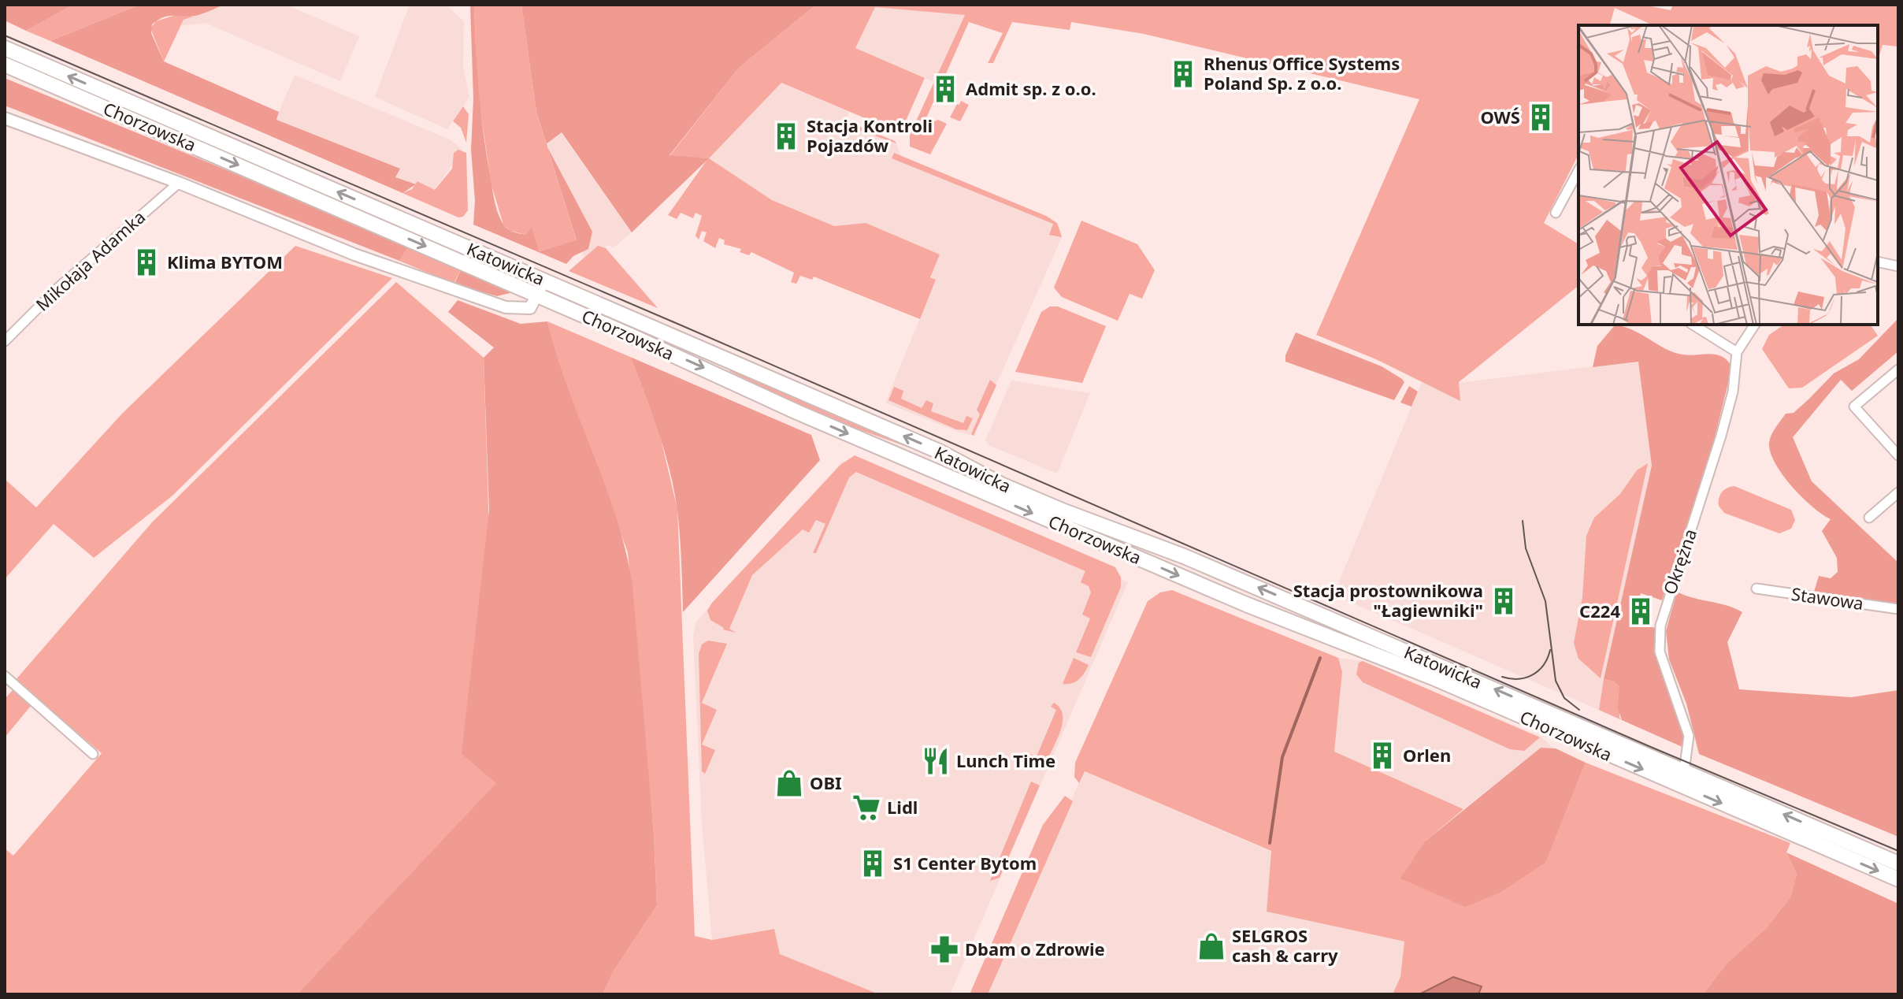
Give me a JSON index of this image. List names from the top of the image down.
{
  "streets": {
    "main road": ["Chorzowska", "Katowicka"],
    "street": ["Mikołaja Adamka", "Okrężna", "Stawowa"]
  },
  "crossings": [
    ["Katowicka", "Okrężna"]
  ],
  "one_way": ["Chorzowska", "Katowicka"],
  "places": {
    "building": [
      "Rhenus Office Systems Poland Sp. z o.o.",
      "Admit sp. z o.o.",
      "OWŚ",
      "Stacja Kontroli Pojazdów",
      "Klima BYTOM",
      "Stacja prostownikowa \"Łagiewniki\"",
      "C224",
      "Orlen",
      "S1 Center Bytom"
    ],
    "restaurant": ["Lunch Time"],
    "shop": ["OBI", "SELGROS cash & carry"],
    "supermarket": ["Lidl"],
    "pharmacy": ["Dbam o Zdrowie"]
  }
}
